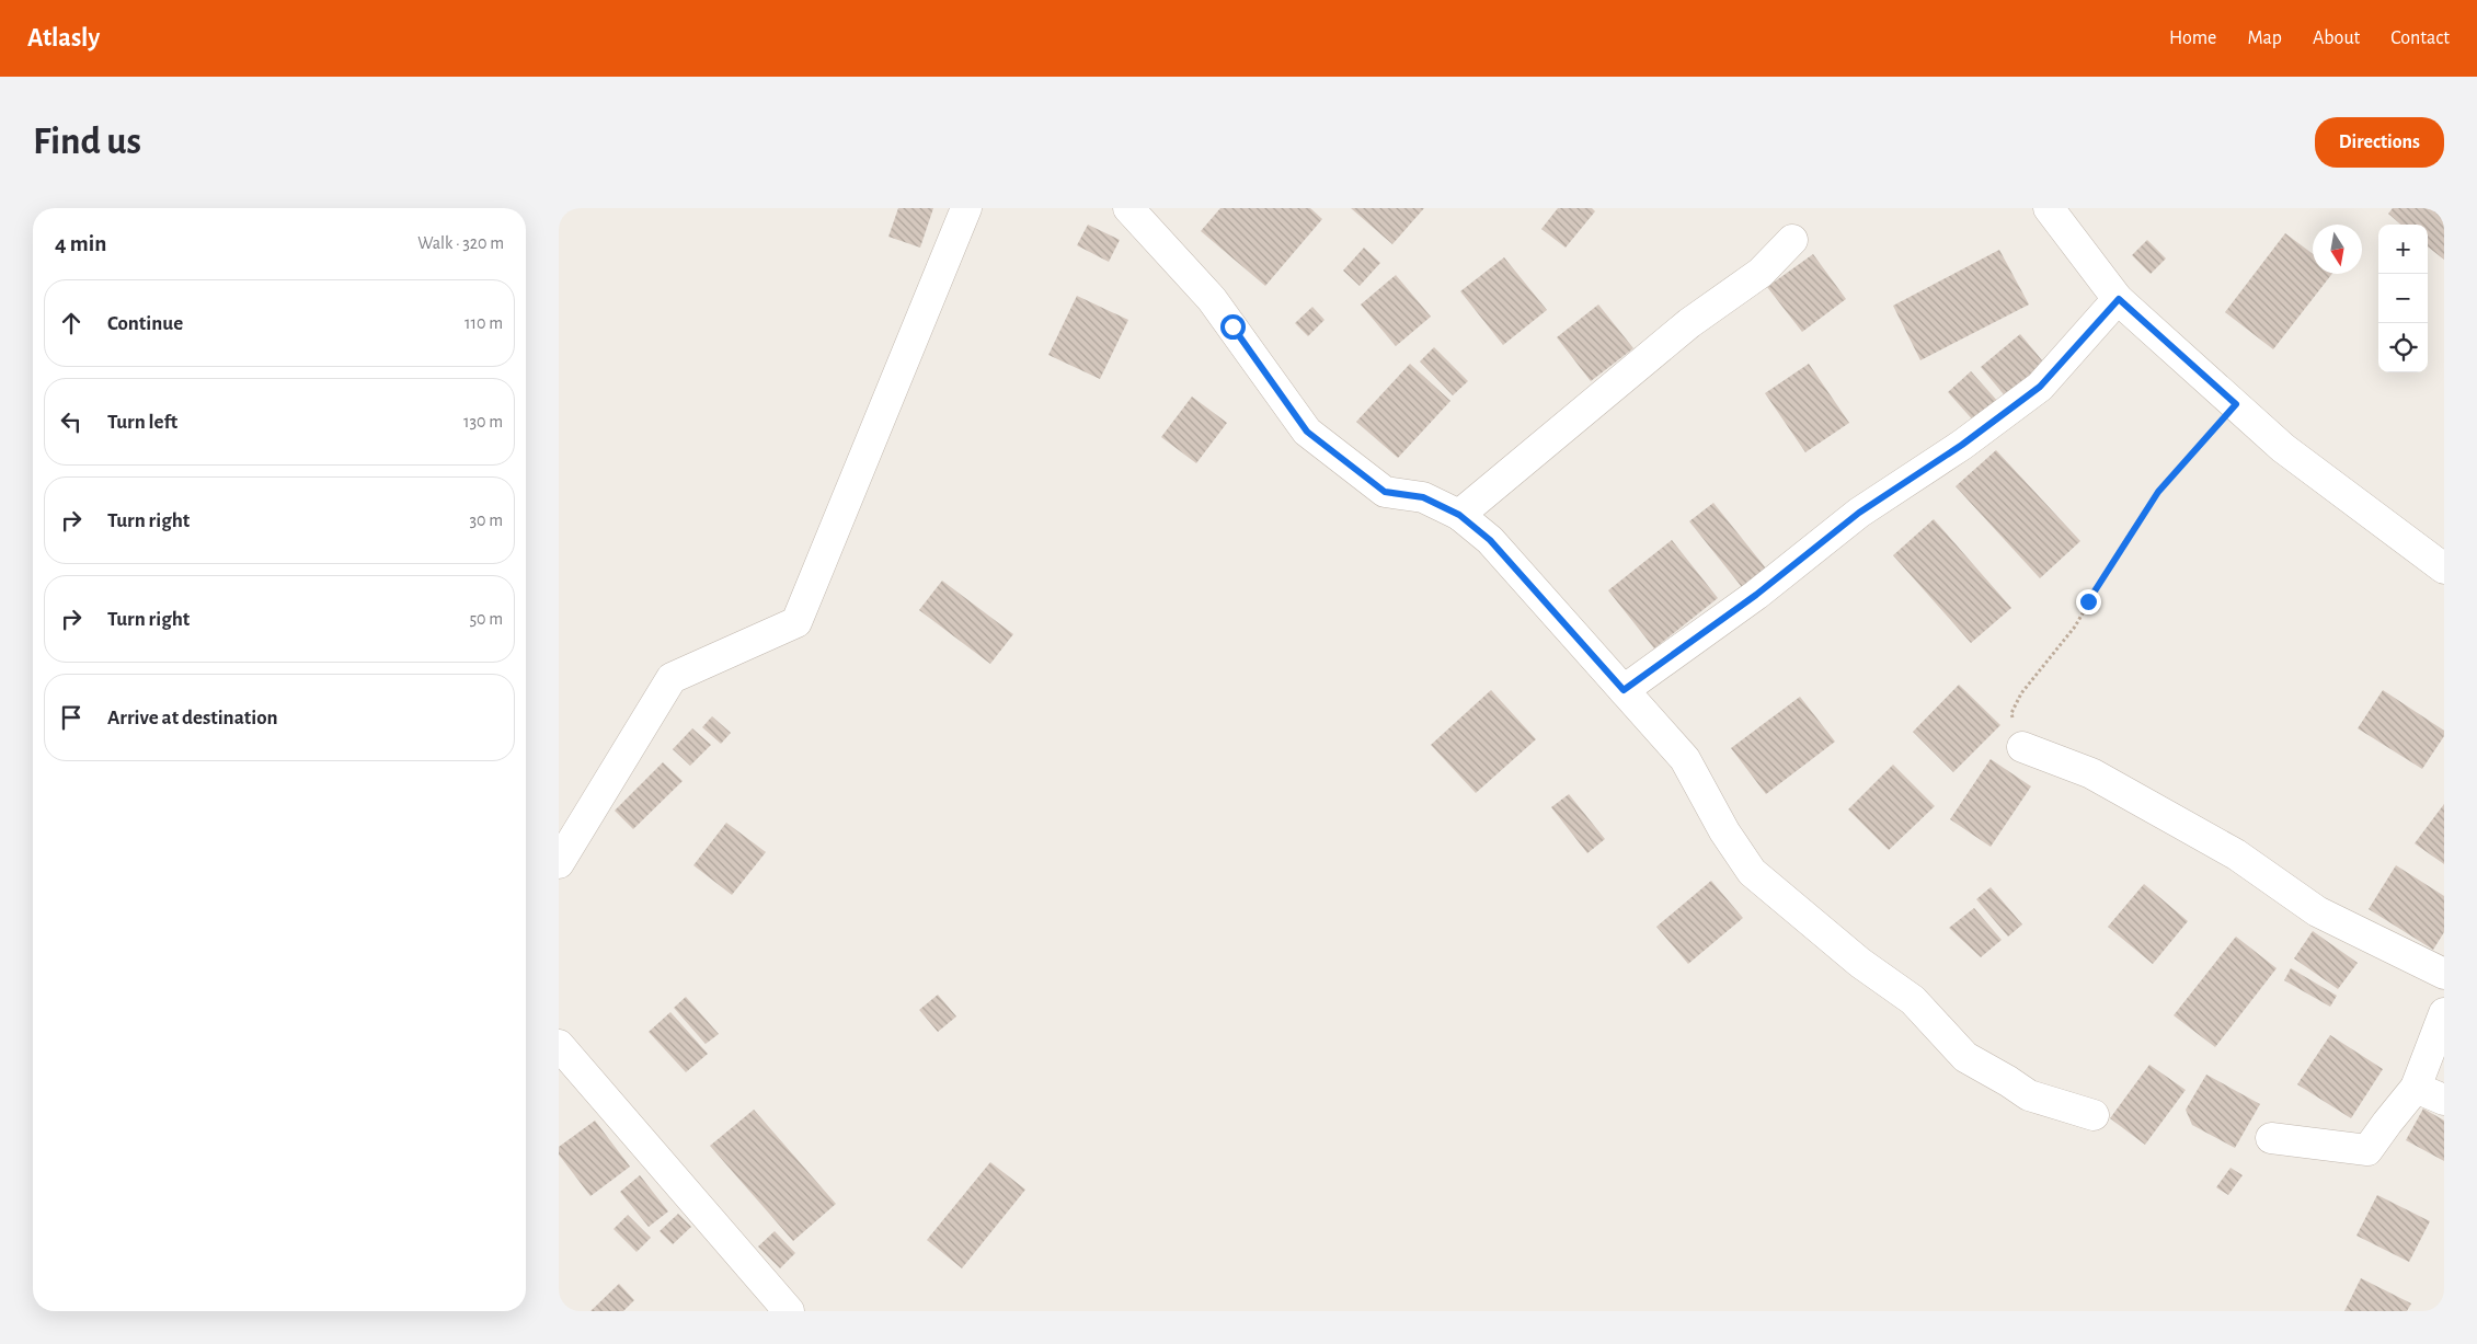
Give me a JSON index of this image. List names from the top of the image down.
{
  "north": "bottom",
  "page": {
    "header": "Atlasly",
    "nav": [
      "Home",
      "Map",
      "About",
      "Contact"
    ],
    "buttons": "Directions",
    "title": "Find us",
    "heading": ["4 min", "Walk · 320 m"],
    "map_buttons": ["+", "−"],
    "list": [
      ["Continue", "110 m"],
      ["Turn left", "130 m"],
      ["Turn right", "30 m"],
      ["Turn right", "50 m"],
      "Arrive at destination"
    ]
  }
}
